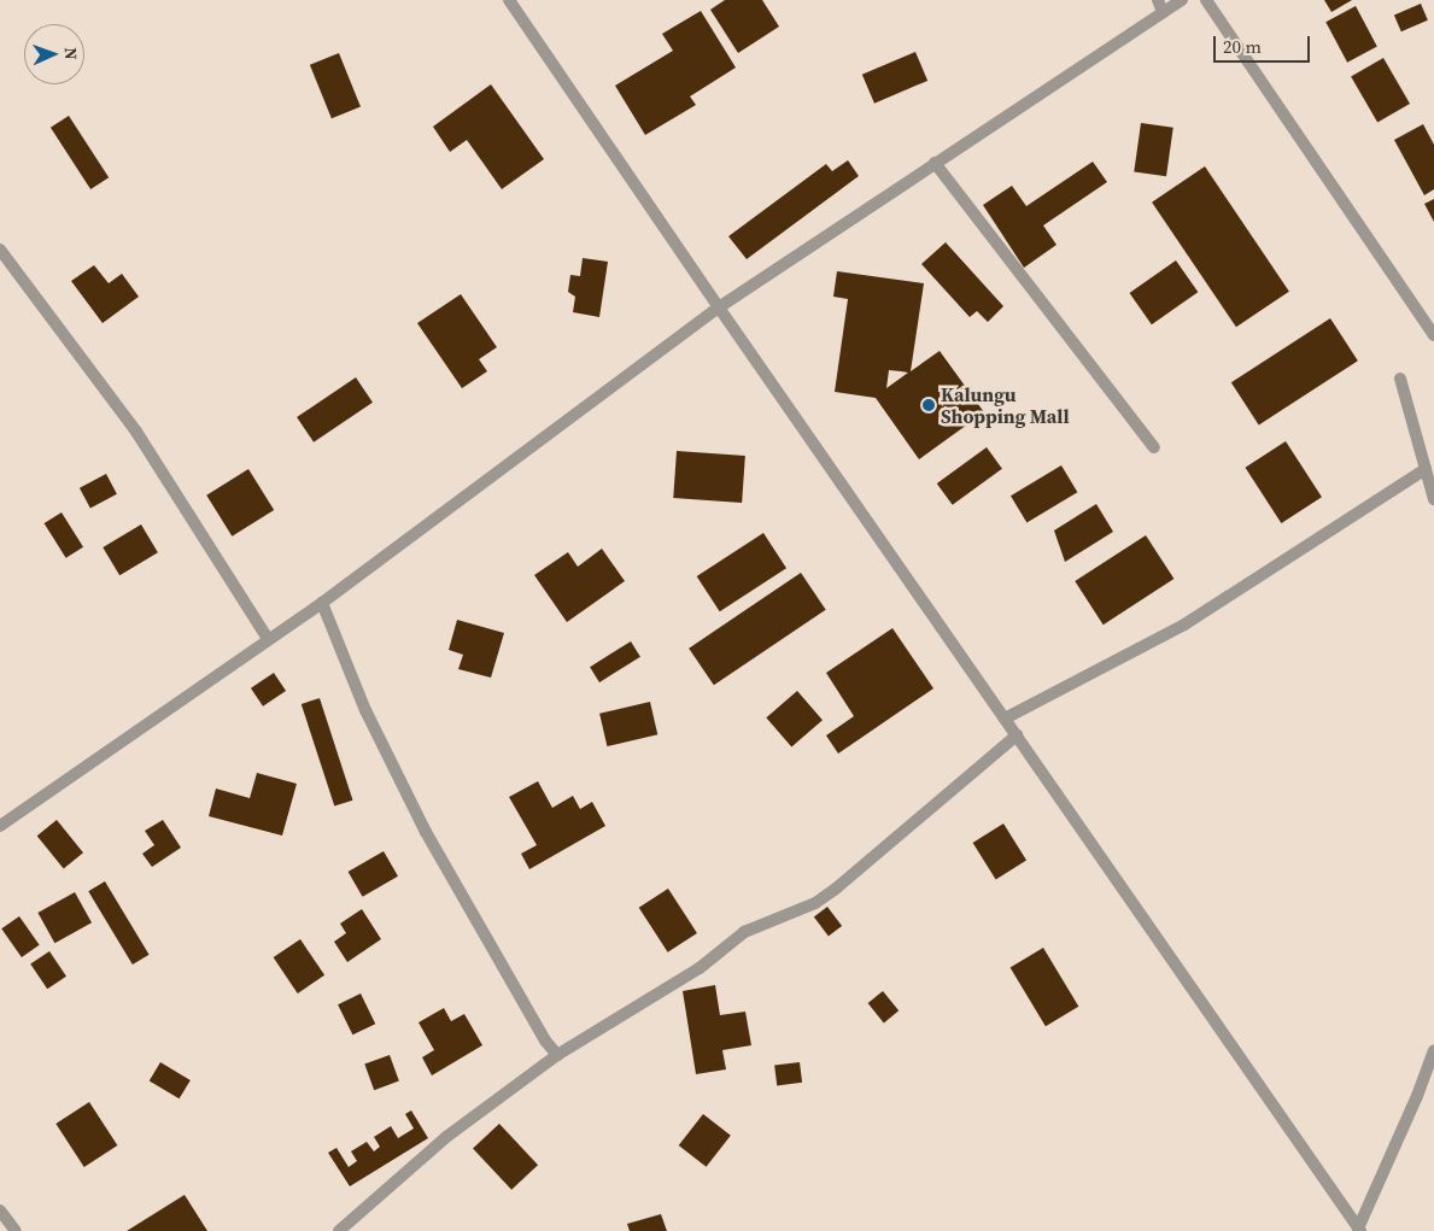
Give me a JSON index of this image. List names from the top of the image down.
{
  "places": ["Kalungu Shopping Mall"],
  "scale_bar": "20 m",
  "north": "right"
}
